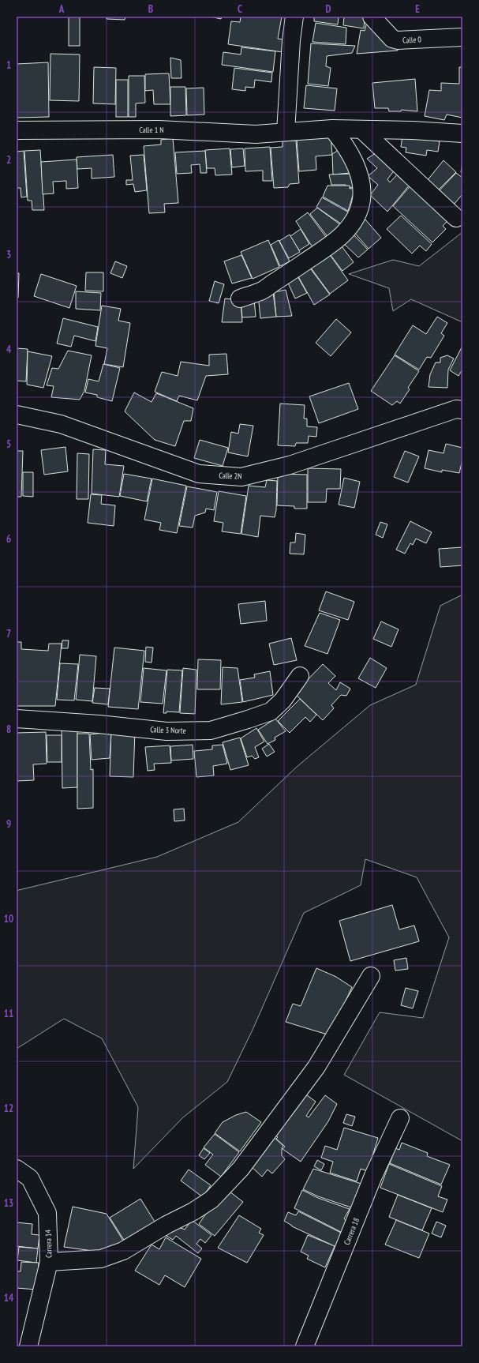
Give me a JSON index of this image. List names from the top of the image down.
{
  "streets": {
    "street": [
      "Calle 0",
      "Calle 1 N",
      "Calle 2N",
      "Calle 3 Norte",
      "Carrera 18",
      "Carrera 14"
    ]
  },
  "grid": {
    "columns": [
      "A",
      "B",
      "C",
      "D",
      "E"
    ],
    "rows": [
      "1",
      "2",
      "3",
      "4",
      "5",
      "6",
      "7",
      "8",
      "9",
      "10",
      "11",
      "12",
      "13",
      "14"
    ]
  }
}
